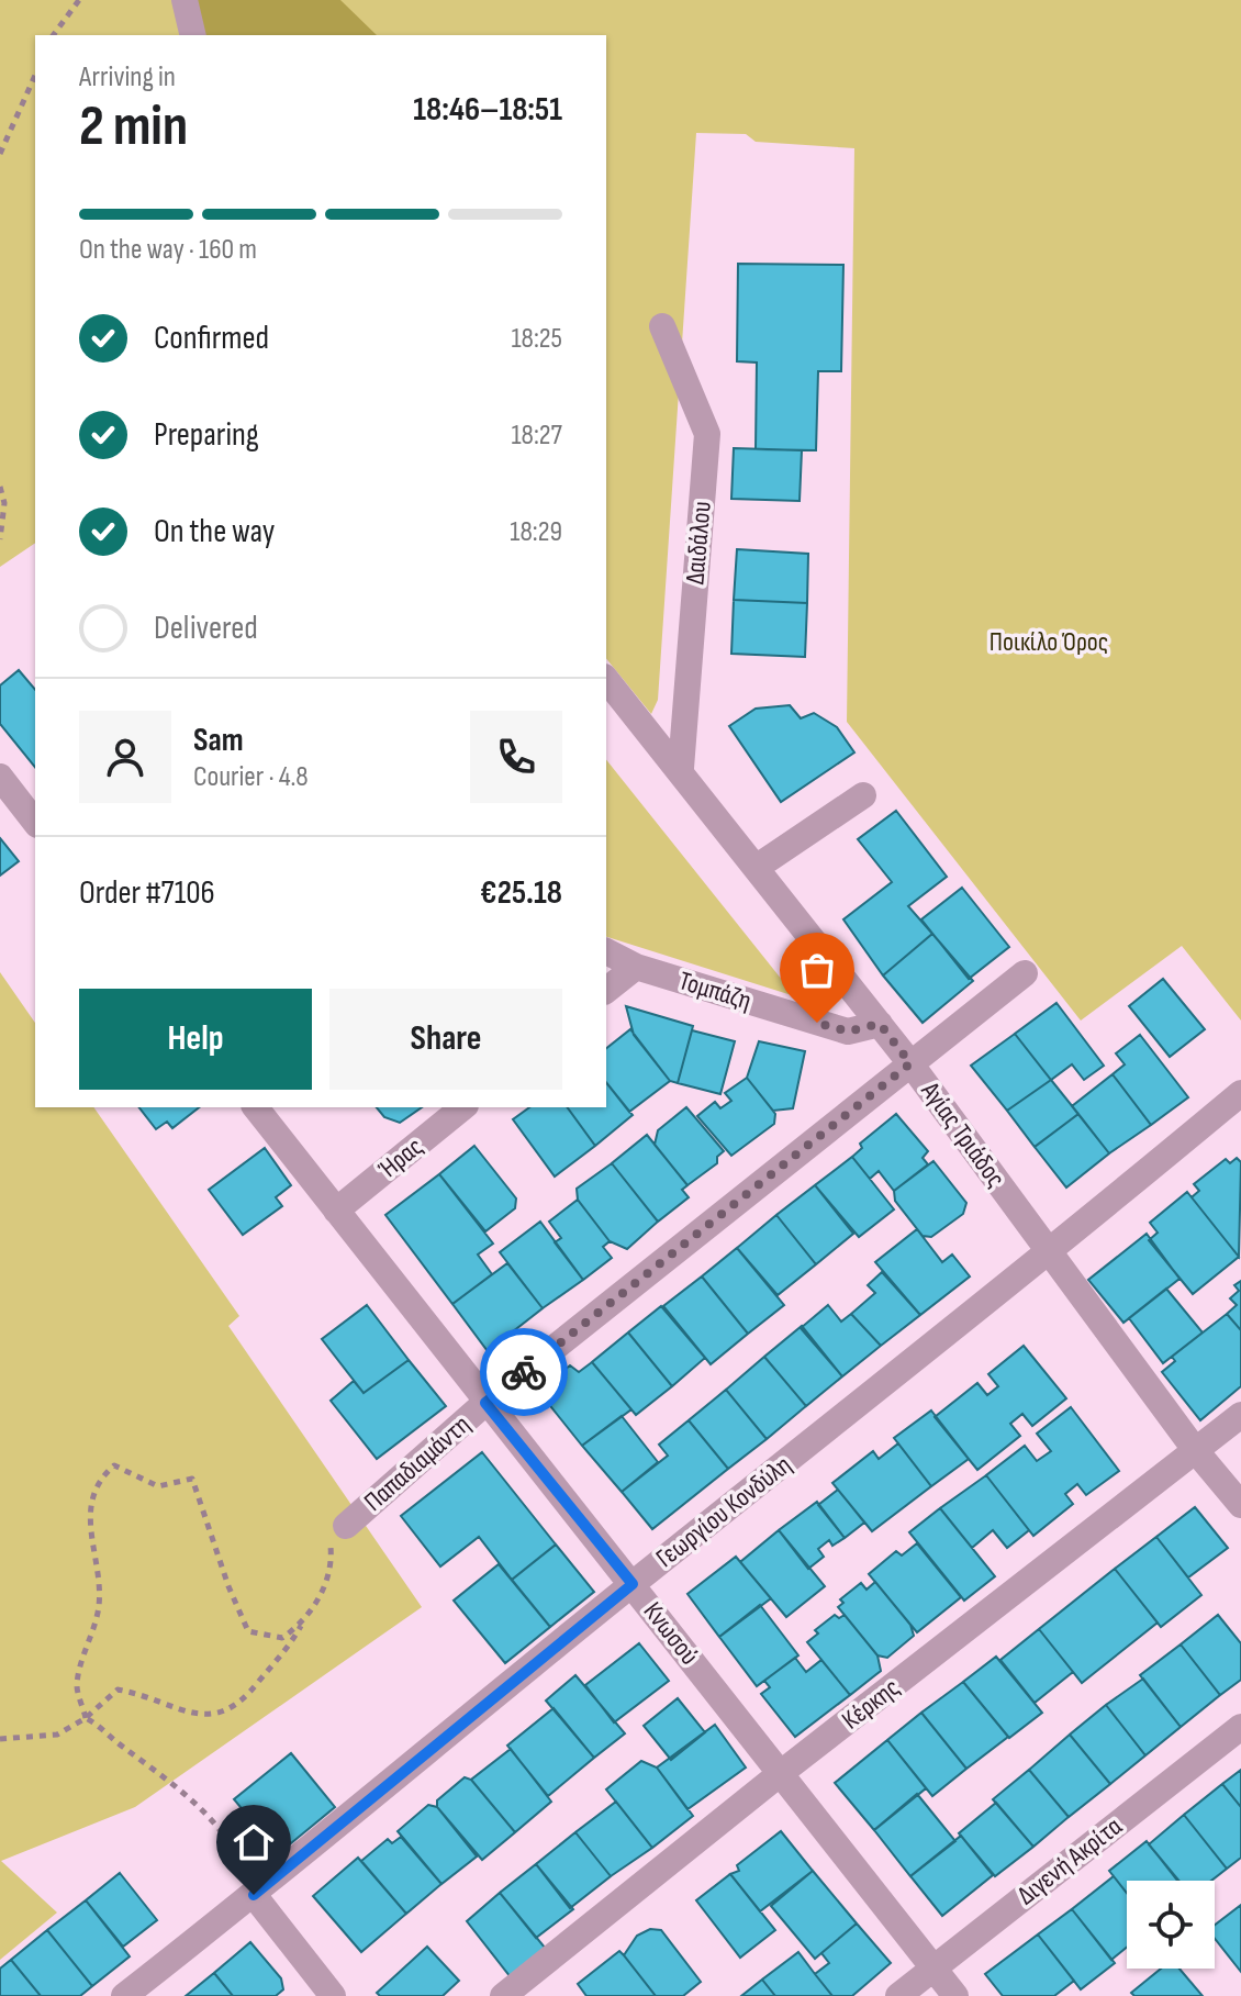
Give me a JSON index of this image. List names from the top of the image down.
{
  "streets": {
    "street": [
      "Δαιδάλου",
      "Τομπάζη",
      "Αγίας Τριάδος",
      "Ήρας",
      "Παπαδιαμάντη",
      "Γεωργίου Κονδύλη",
      "Κνωσού",
      "Κέρκης",
      "Διγενή Ακρίτα"
    ]
  },
  "crossings": [
    ["Δαιδάλου", "Αγίας Τριάδος"],
    ["Τομπάζη", "Αγίας Τριάδος"],
    ["Αγίας Τριάδος", "Παπαδιαμάντη"],
    ["Αγίας Τριάδος", "Γεωργίου Κονδύλη"],
    ["Αγίας Τριάδος", "Κέρκης"],
    ["Ήρας", "Κνωσού"],
    ["Παπαδιαμάντη", "Κνωσού"],
    ["Γεωργίου Κονδύλη", "Κνωσού"],
    ["Κνωσού", "Κέρκης"],
    ["Κνωσού", "Διγενή Ακρίτα"]
  ],
  "parks": ["Ποικίλο Όρος"],
  "page": {
    "heading": ["2 min", "Arriving in", "18:46–18:51"],
    "panel": [
      "Sam",
      "Courier · 4.8",
      "Order #7106",
      "€25.18"
    ],
    "bar": "On the way · 160 m",
    "list": [
      ["Confirmed", "18:25"],
      ["Preparing", "18:27"],
      ["On the way", "18:29"],
      "Delivered"
    ],
    "buttons": ["Help", "Share"]
  }
}
